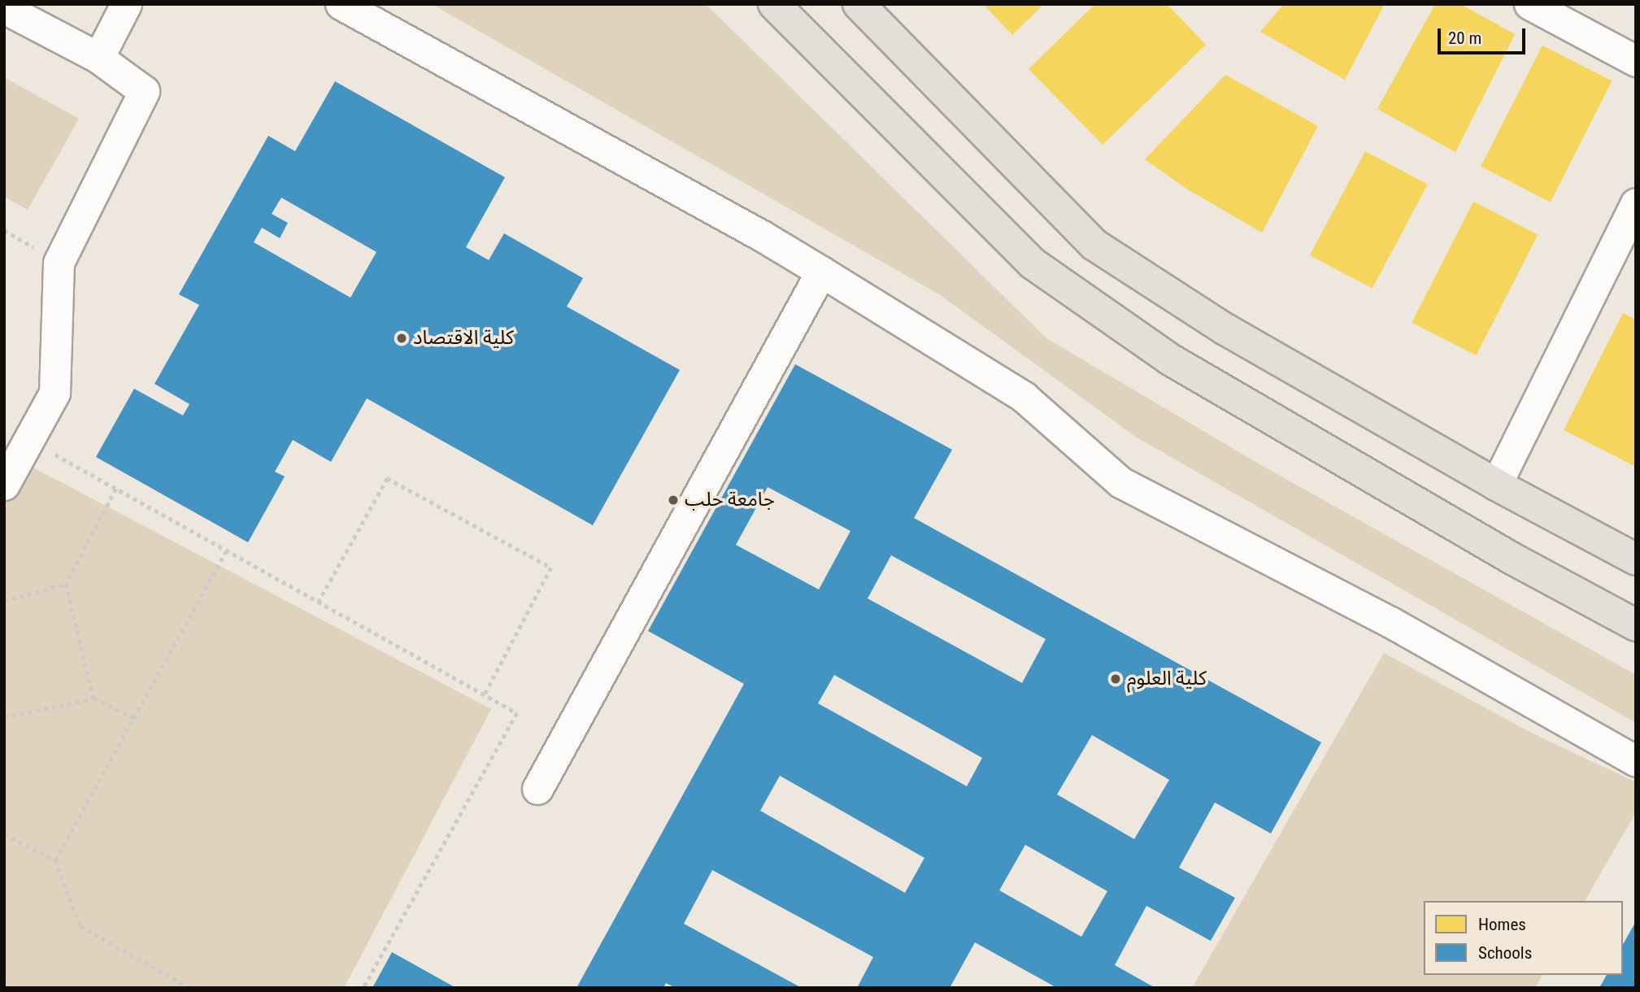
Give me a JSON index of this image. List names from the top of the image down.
{
  "places": ["كلية الاقتصاد", "جامعة حلب", "كلية العلوم"],
  "legend": ["Homes", "Schools"],
  "scale_bar": "20 m"
}
